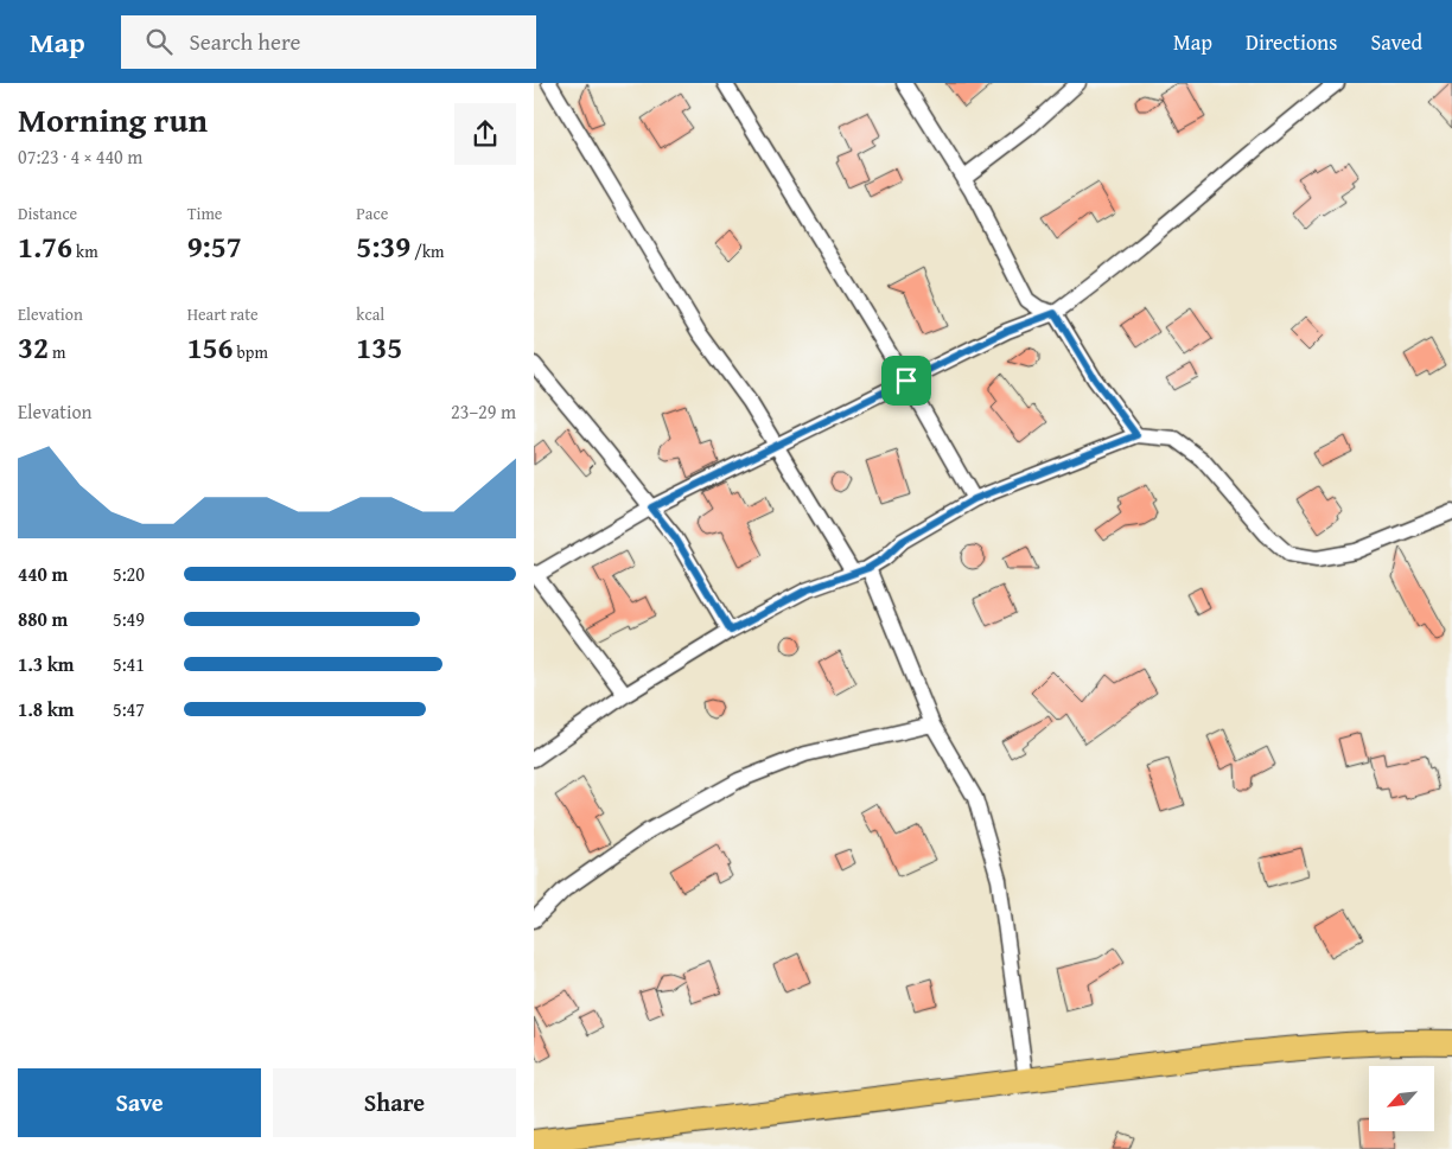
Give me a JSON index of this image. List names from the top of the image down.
{
  "north": "bottom left",
  "page": {
    "header": "Map",
    "search": "Search here",
    "nav": ["Map", "Directions", "Saved"],
    "heading": ["Morning run", "07:23 · 4 × 440 m"],
    "stats": [
      ["Distance", "1.76 km"],
      ["Time", "9:57"],
      ["Pace", "5:39 /km"],
      ["Elevation", "32 m"],
      ["Heart rate", "156 bpm"],
      ["kcal", "135"]
    ],
    "chart": ["Elevation", "23–29 m"],
    "list": [
      {
        "name": "440 m",
        "note": "5:20"
      },
      {
        "name": "880 m",
        "note": "5:49"
      },
      {
        "name": "1.3 km",
        "note": "5:41"
      },
      {
        "name": "1.8 km",
        "note": "5:47"
      }
    ],
    "buttons": ["Save", "Share"]
  }
}
